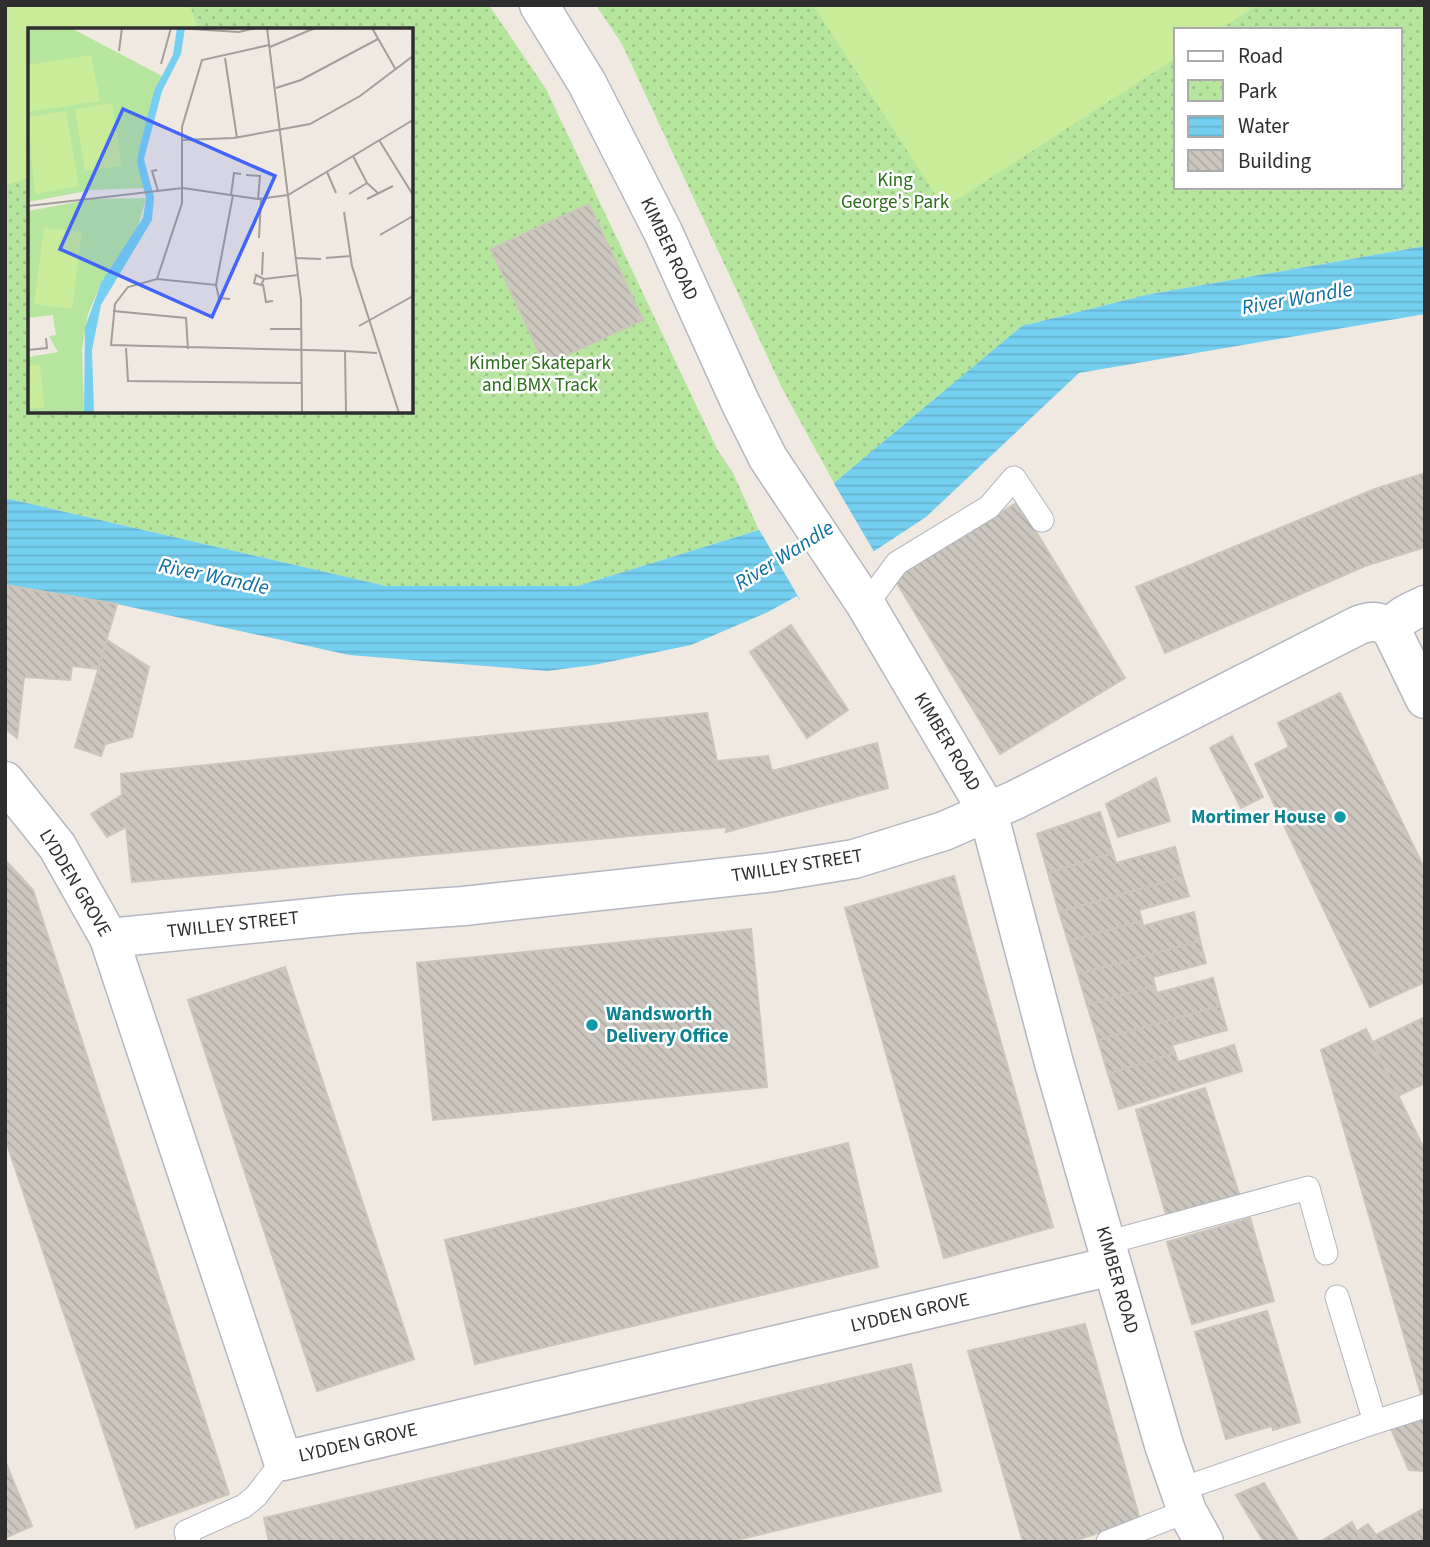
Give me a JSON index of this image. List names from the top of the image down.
{
  "streets": {
    "street": ["KIMBER ROAD", "TWILLEY STREET", "LYDDEN GROVE"]
  },
  "crossings": [
    ["KIMBER ROAD", "TWILLEY STREET"],
    ["KIMBER ROAD", "LYDDEN GROVE"],
    ["TWILLEY STREET", "LYDDEN GROVE"]
  ],
  "water": ["River Wandle"],
  "parks": ["King George's Park", "Kimber Skatepark and BMX Track"],
  "places": ["Mortimer House", "Wandsworth Delivery Office"],
  "legend": [
    "Road",
    "Park",
    "Water",
    "Building"
  ]
}
